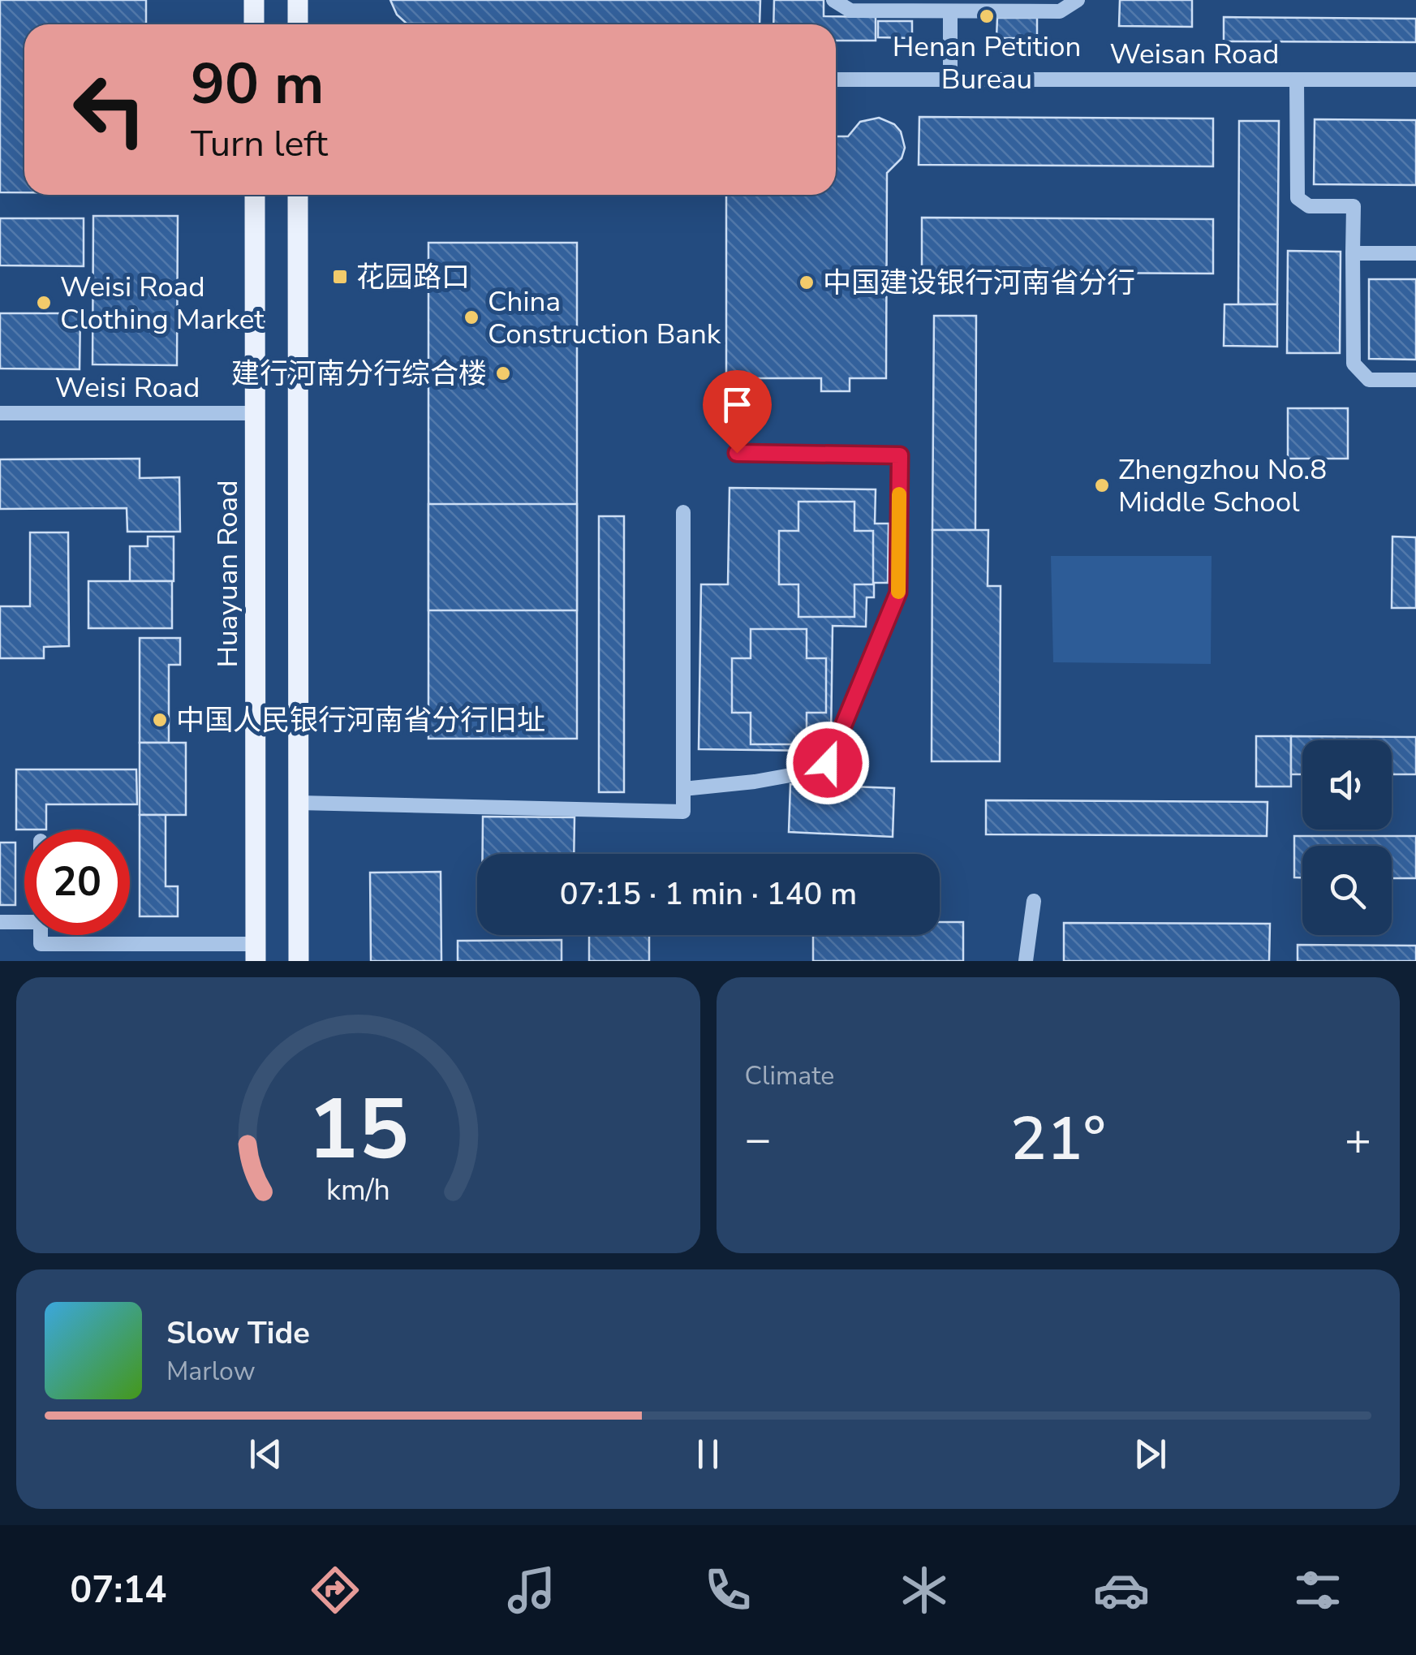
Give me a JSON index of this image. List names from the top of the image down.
{
  "streets": {
    "main road": ["Huayuan Road"],
    "street": ["Weisan Road", "Weisi Road"]
  },
  "crossings": [
    ["Weisi Road", "Huayuan Road"]
  ],
  "places": {
    "other": [
      "Henan Petition Bureau",
      "中国建设银行河南省分行",
      "Weisi Road Clothing Market",
      "China Construction Bank",
      "建行河南分行综合楼",
      "Zhengzhou No.8 Middle School",
      "中国人民银行河南省分行旧址"
    ],
    "transit": ["花园路口"]
  },
  "page": {
    "turn": ["90 m", "Turn left"],
    "limit": "20",
    "trip": "07:15 · 1 min · 140 m",
    "tile": "Climate",
    "heat": ["−", "21°", "+"],
    "song": ["Slow Tide", "Marlow"],
    "tabs": "07:14",
    "gauge": ["15", "km/h"]
  }
}
